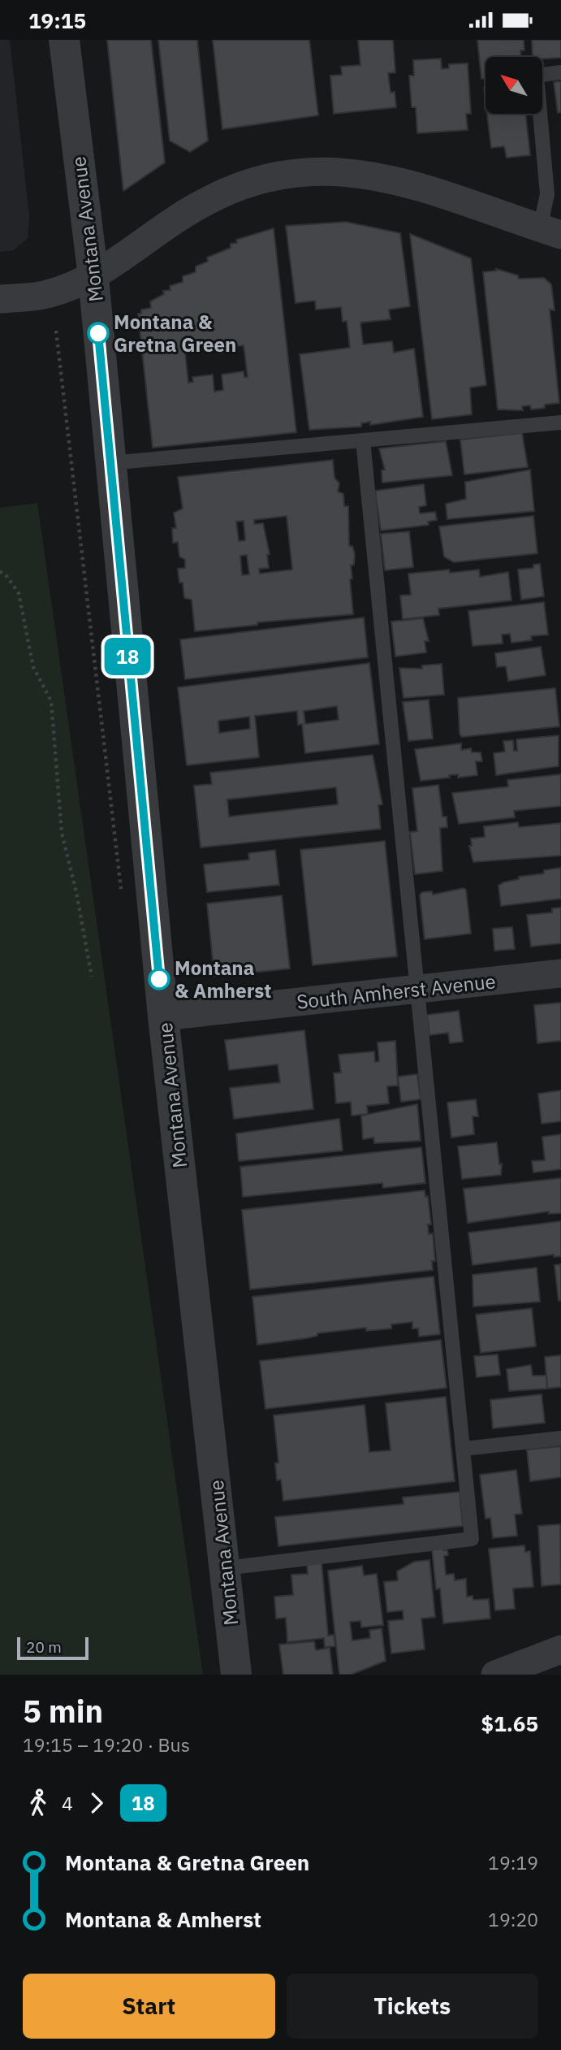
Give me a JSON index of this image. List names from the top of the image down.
{
  "streets": {
    "street": ["Montana Avenue", "South Amherst Avenue"]
  },
  "crossings": [
    ["Montana Avenue", "South Amherst Avenue"]
  ],
  "places": ["Montana & Gretna Green", "Montana & Amherst"],
  "lines": ["bus line 18"],
  "scale_bar": "20 m",
  "north": "top left",
  "page": {
    "status": "19:15",
    "on_map": "18",
    "scale": "20 m",
    "heading": ["5 min", "19:15 – 19:20 · Bus", "$1.65"],
    "legs": ["4", "18"],
    "list": [
      {
        "name": "Montana & Gretna Green",
        "value": "19:19"
      },
      {
        "name": "Montana & Amherst",
        "value": "19:20"
      }
    ],
    "buttons": ["Start", "Tickets"]
  }
}
